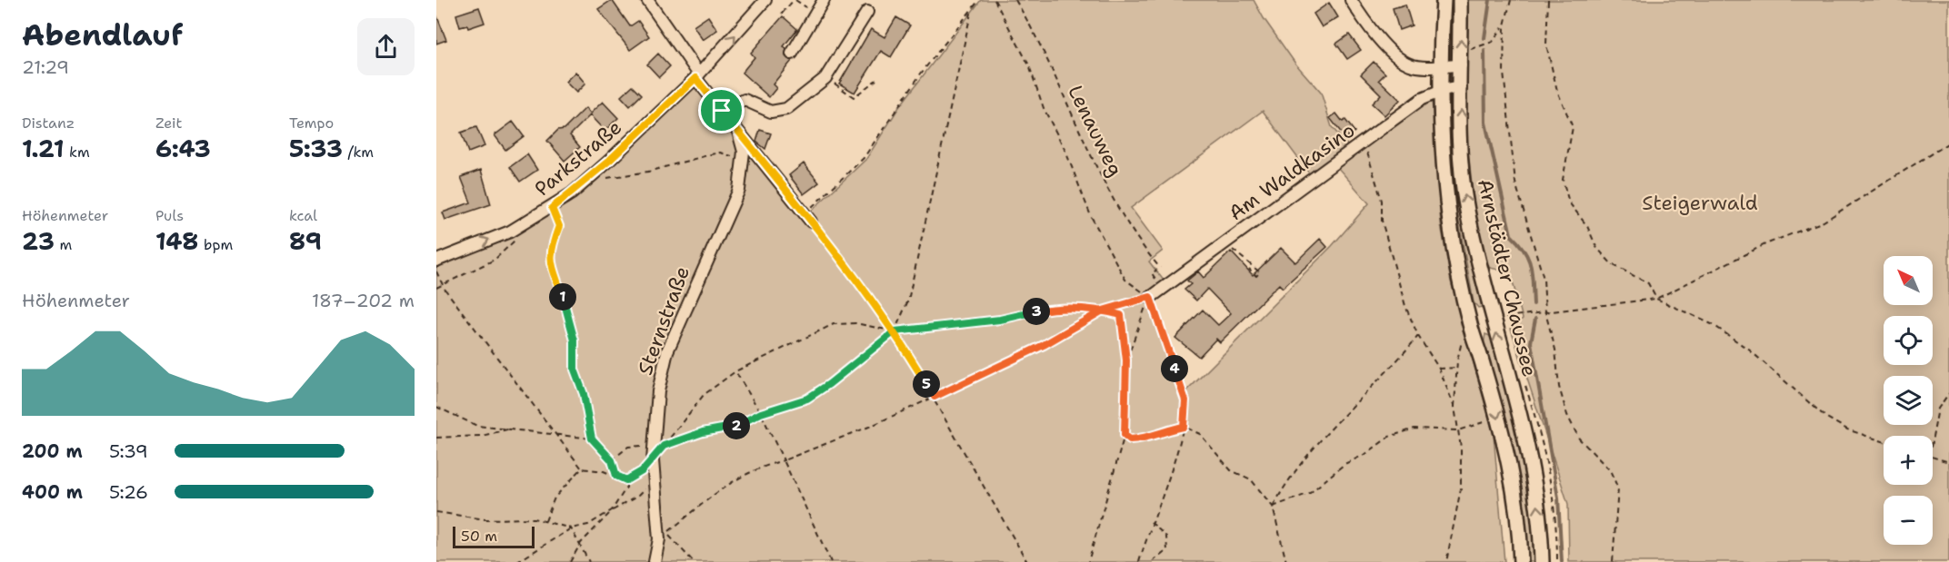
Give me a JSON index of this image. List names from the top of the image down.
{
  "streets": {
    "main road": ["Arnstädter Chaussee"],
    "street": ["Parkstraße", "Am Waldkasino", "Sternstraße"],
    "path": ["Lenauweg"]
  },
  "crossings": [
    ["Am Waldkasino", "Arnstädter Chaussee"]
  ],
  "one_way": ["Parkstraße"],
  "parks": ["Steigerwald"],
  "scale_bar": "50 m",
  "north": "top left",
  "page": {
    "heading": ["Abendlauf", "21:29"],
    "stats": [
      ["Distanz", "1.21 km"],
      ["Zeit", "6:43"],
      ["Tempo", "5:33 /km"],
      ["Höhenmeter", "23 m"],
      ["Puls", "148 bpm"],
      ["kcal", "89"]
    ],
    "map_buttons": ["+", "−"],
    "chart": ["Höhenmeter", "187–202 m"],
    "pins": [
      "1",
      "3",
      "4",
      "5",
      "2"
    ],
    "list": [
      {
        "name": "200 m",
        "note": "5:39"
      },
      {
        "name": "400 m",
        "note": "5:26"
      }
    ],
    "scale": "50 m"
  }
}
